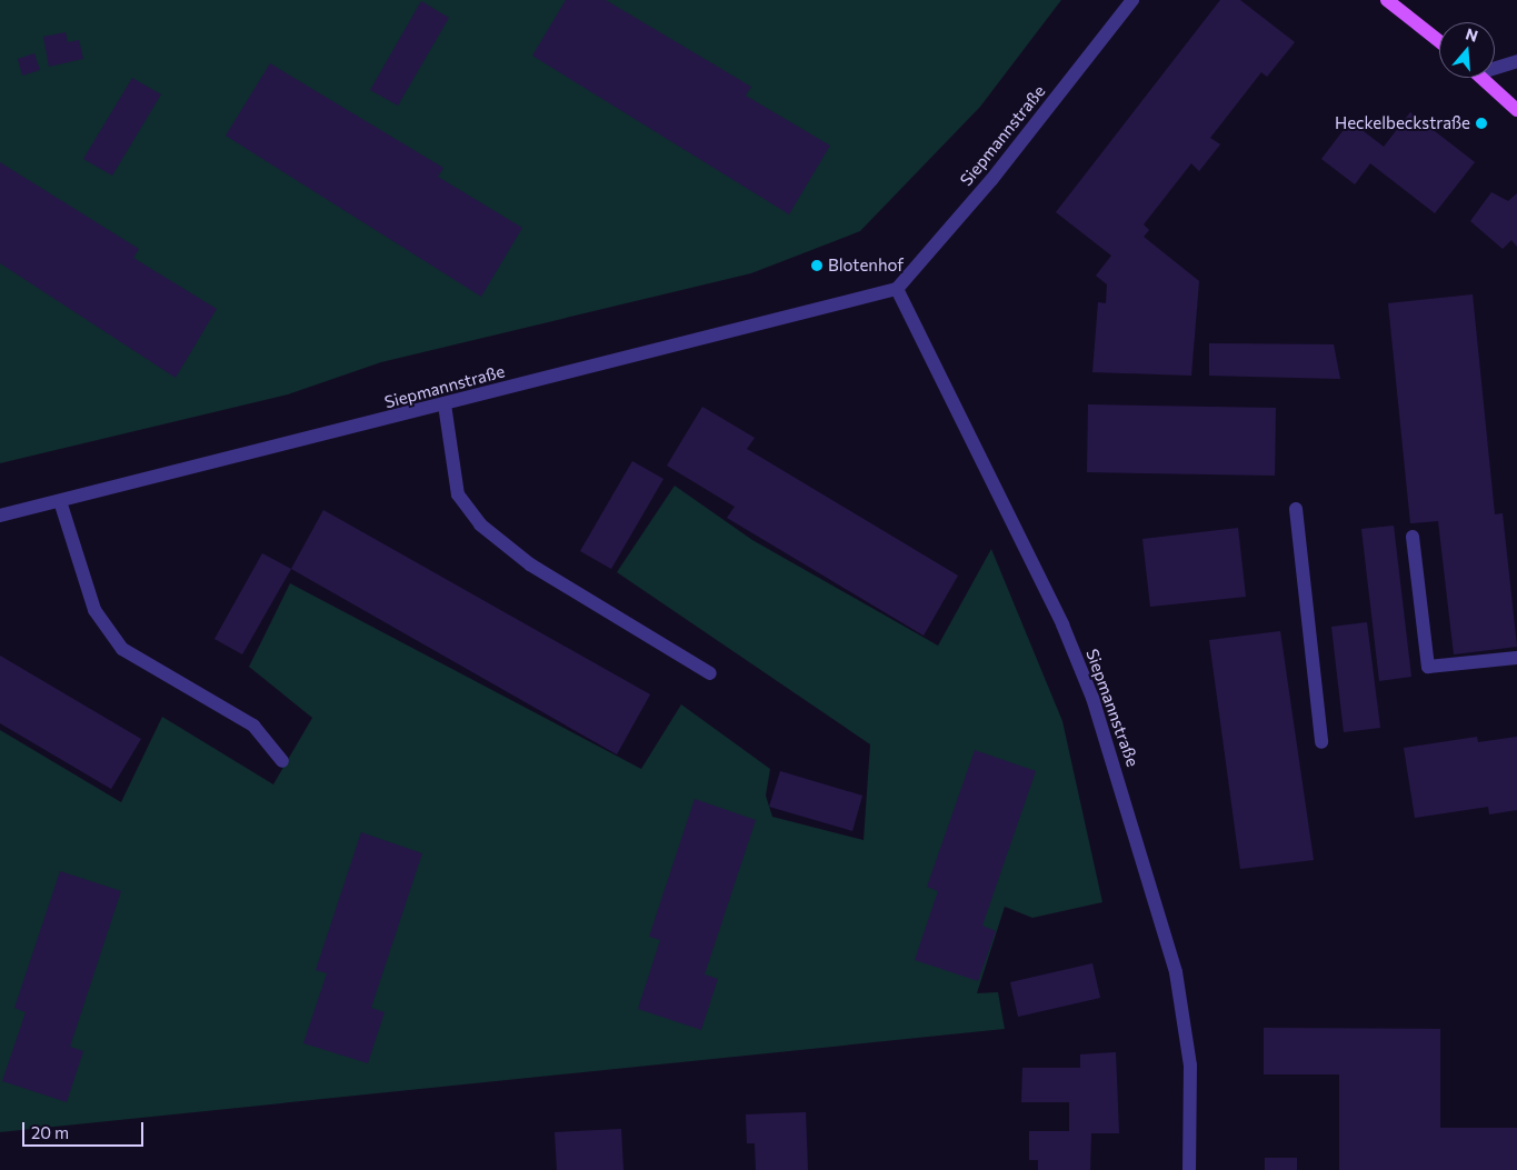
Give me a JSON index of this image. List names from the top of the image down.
{
  "streets": {
    "street": ["Siepmannstraße"]
  },
  "places": ["Heckelbeckstraße", "Blotenhof"],
  "scale_bar": "20 m",
  "north": "top"
}
